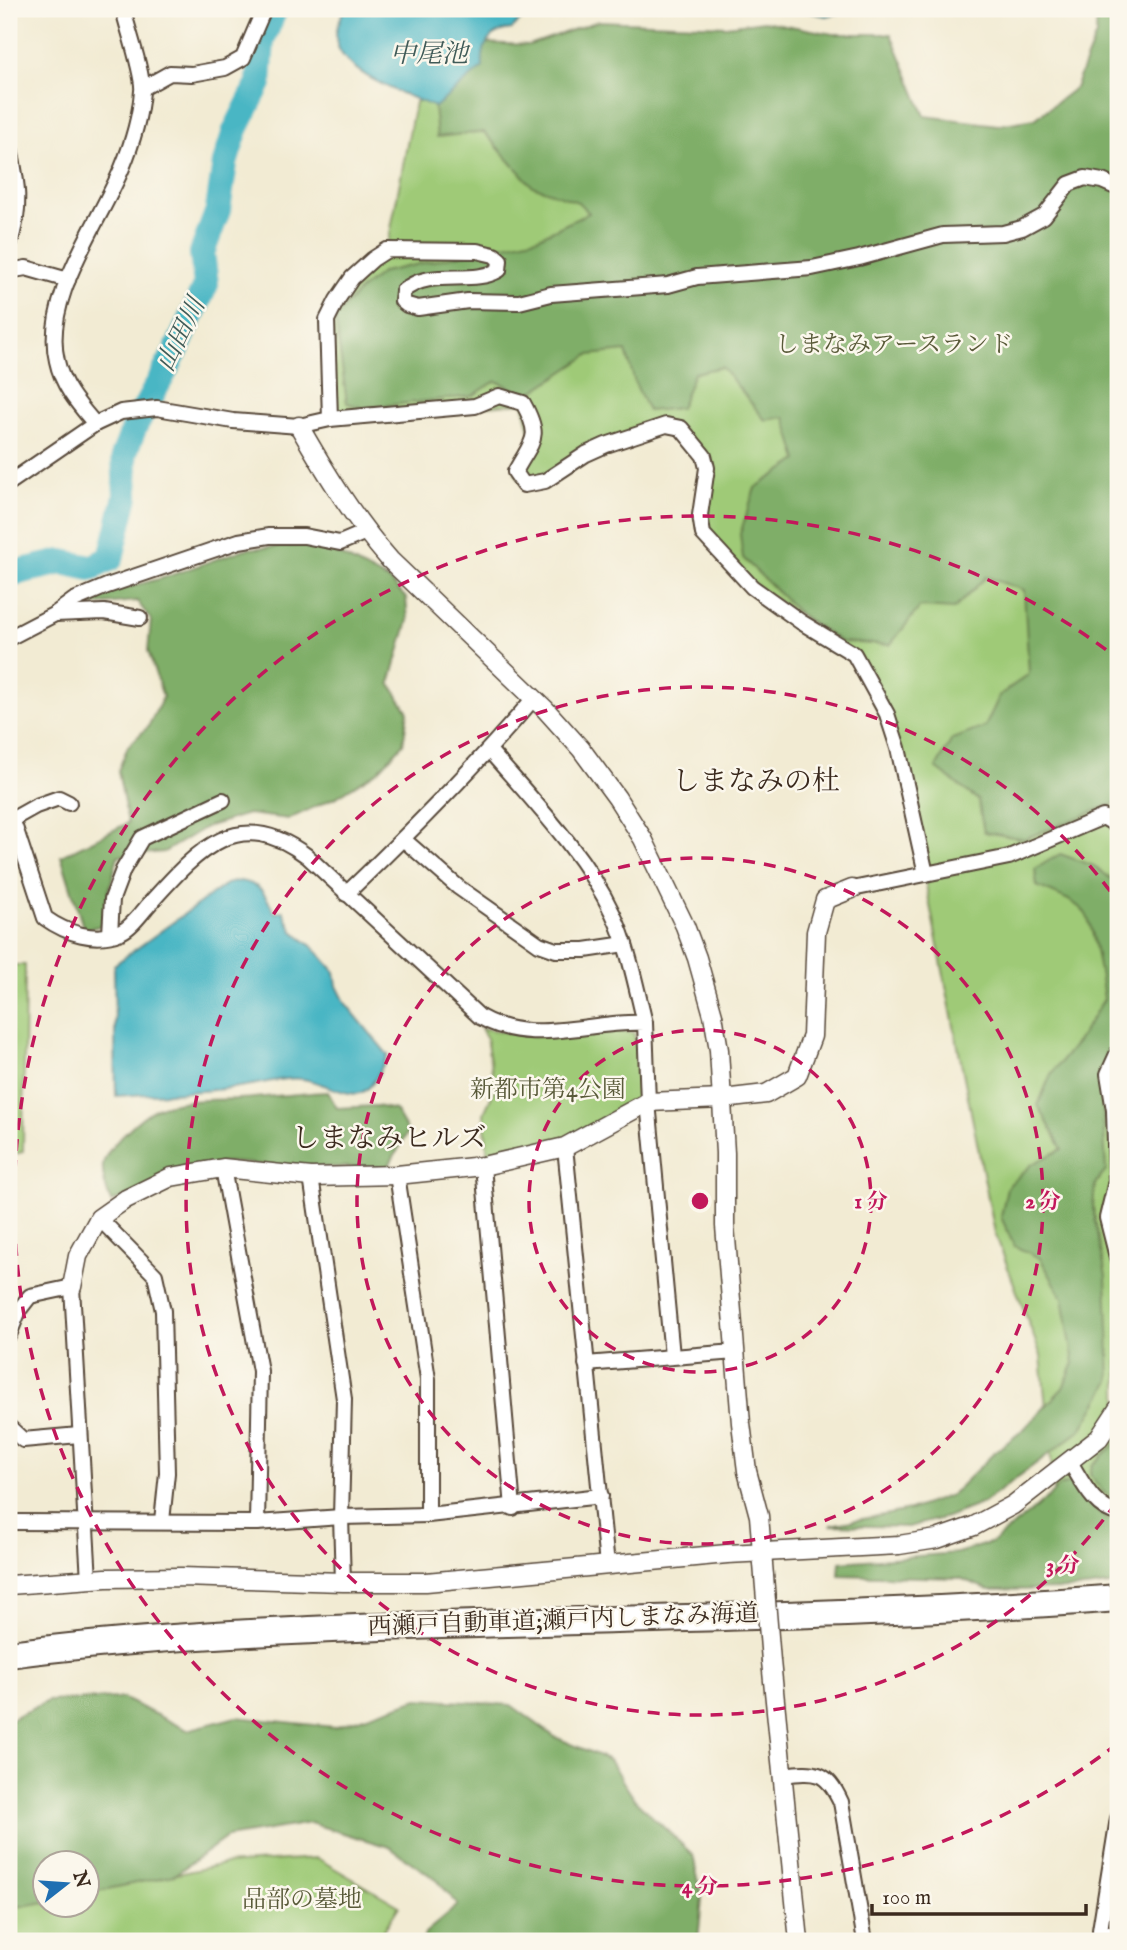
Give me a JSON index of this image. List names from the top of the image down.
{
  "streets": {
    "highway": ["西瀬戸自動車道;瀬戸内しまなみ海道"]
  },
  "districts": ["しまなみの杜", "しまなみヒルズ"],
  "water": ["中尾池", "山田川"],
  "parks": ["しまなみアースランド", "新都市第4公園", "品部の墓地"],
  "scale_bar": "100 m",
  "north": "right",
  "rings": [
    "1 分",
    "2 分",
    "3 分",
    "4 分"
  ]
}
